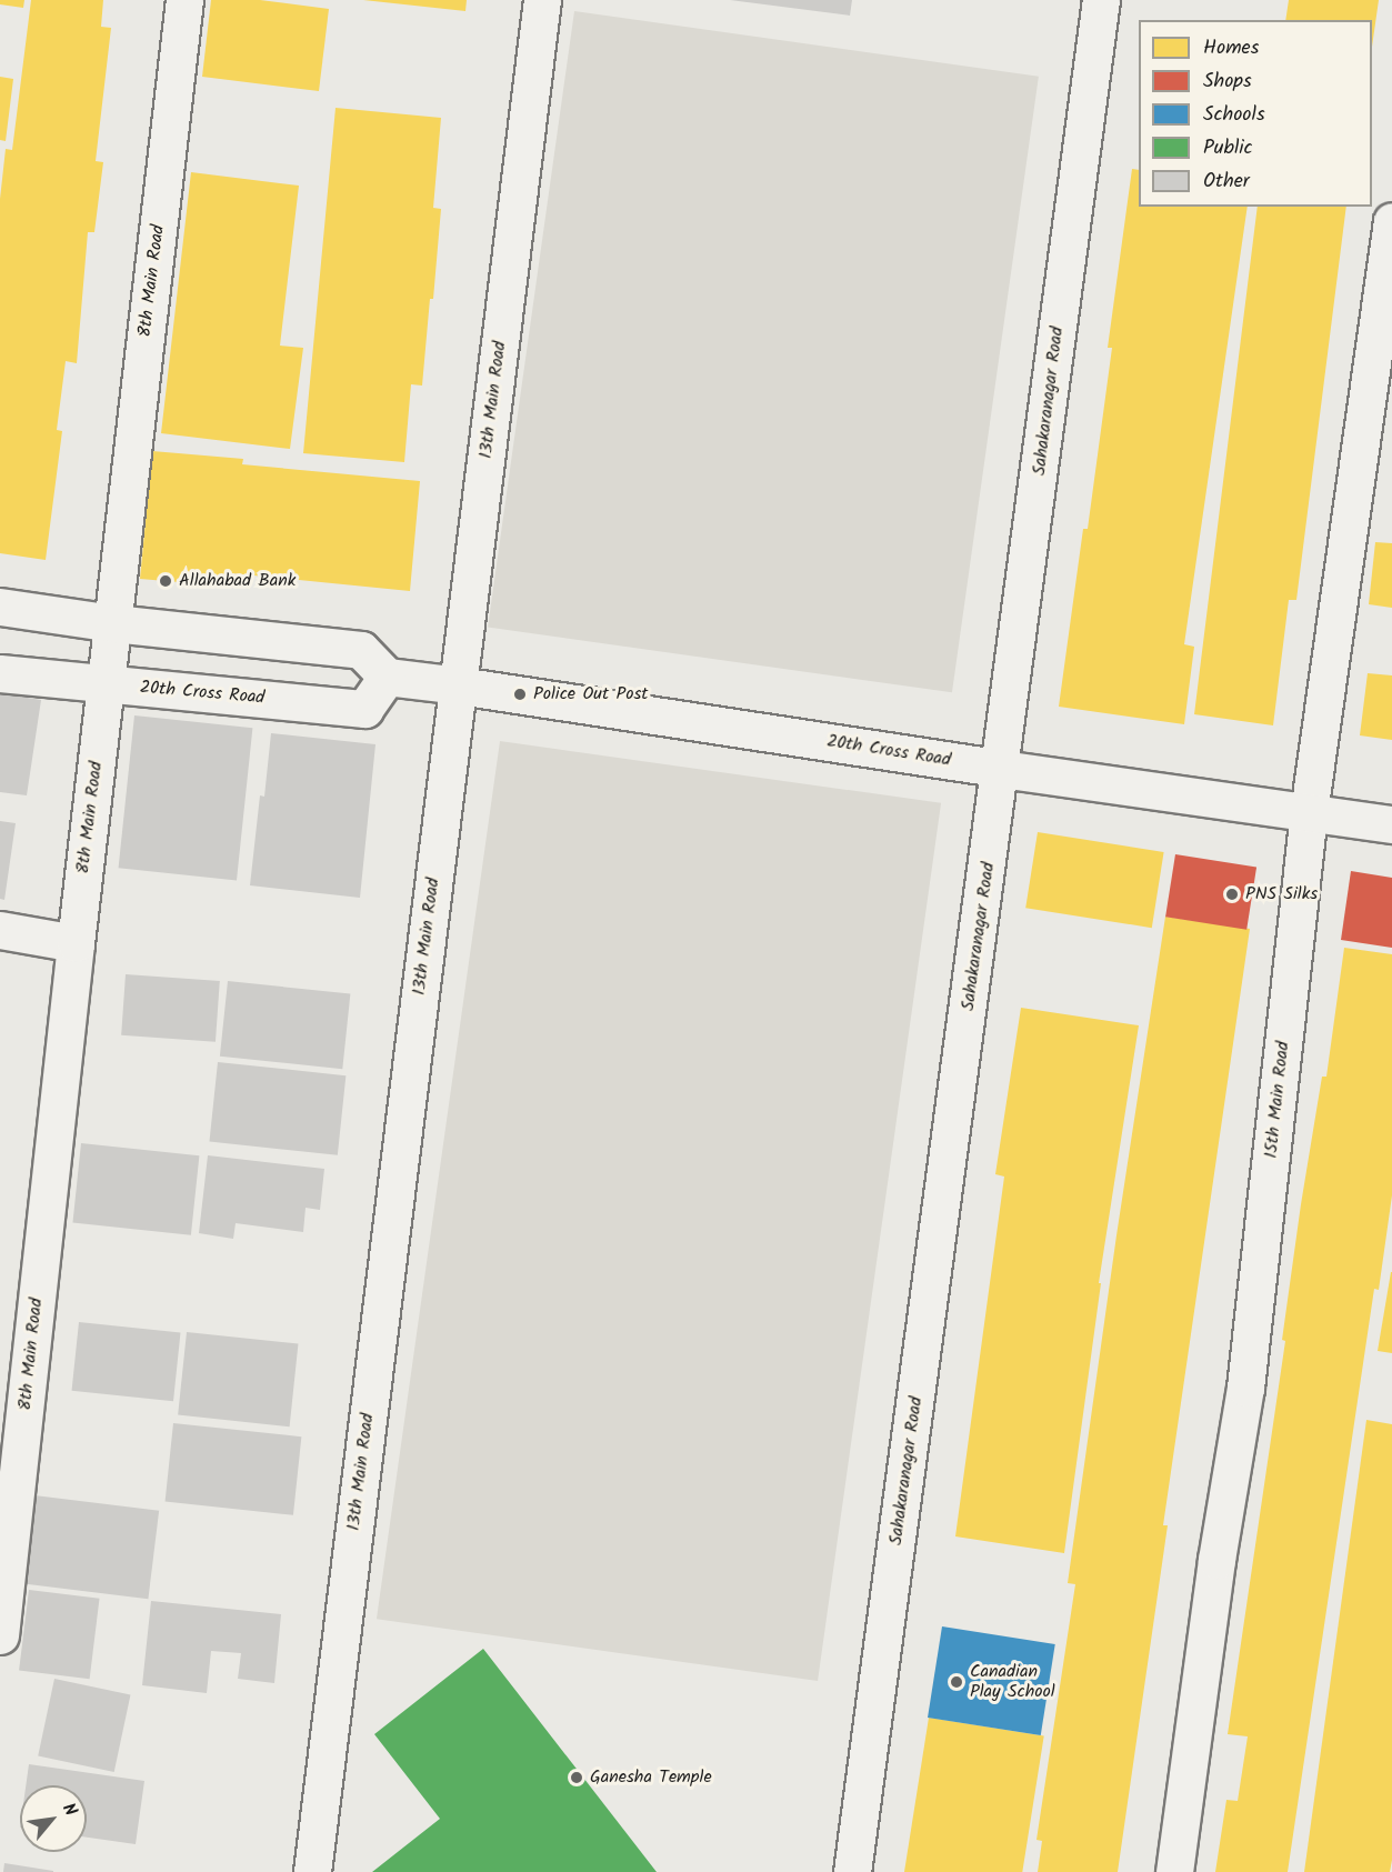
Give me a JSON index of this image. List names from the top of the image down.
{
  "streets": {
    "street": [
      "8th Main Road",
      "13th Main Road",
      "Sahakaranagar Road",
      "20th Cross Road",
      "15th Main Road"
    ]
  },
  "crossings": [
    ["8th Main Road", "20th Cross Road"],
    ["13th Main Road", "20th Cross Road"],
    ["Sahakaranagar Road", "20th Cross Road"],
    ["20th Cross Road", "15th Main Road"]
  ],
  "places": [
    "Allahabad Bank",
    "Police Out Post",
    "PNS Silks",
    "Canadian Play School",
    "Ganesha Temple"
  ],
  "legend": [
    "Homes",
    "Shops",
    "Schools",
    "Public",
    "Other"
  ],
  "north": "top right"
}
